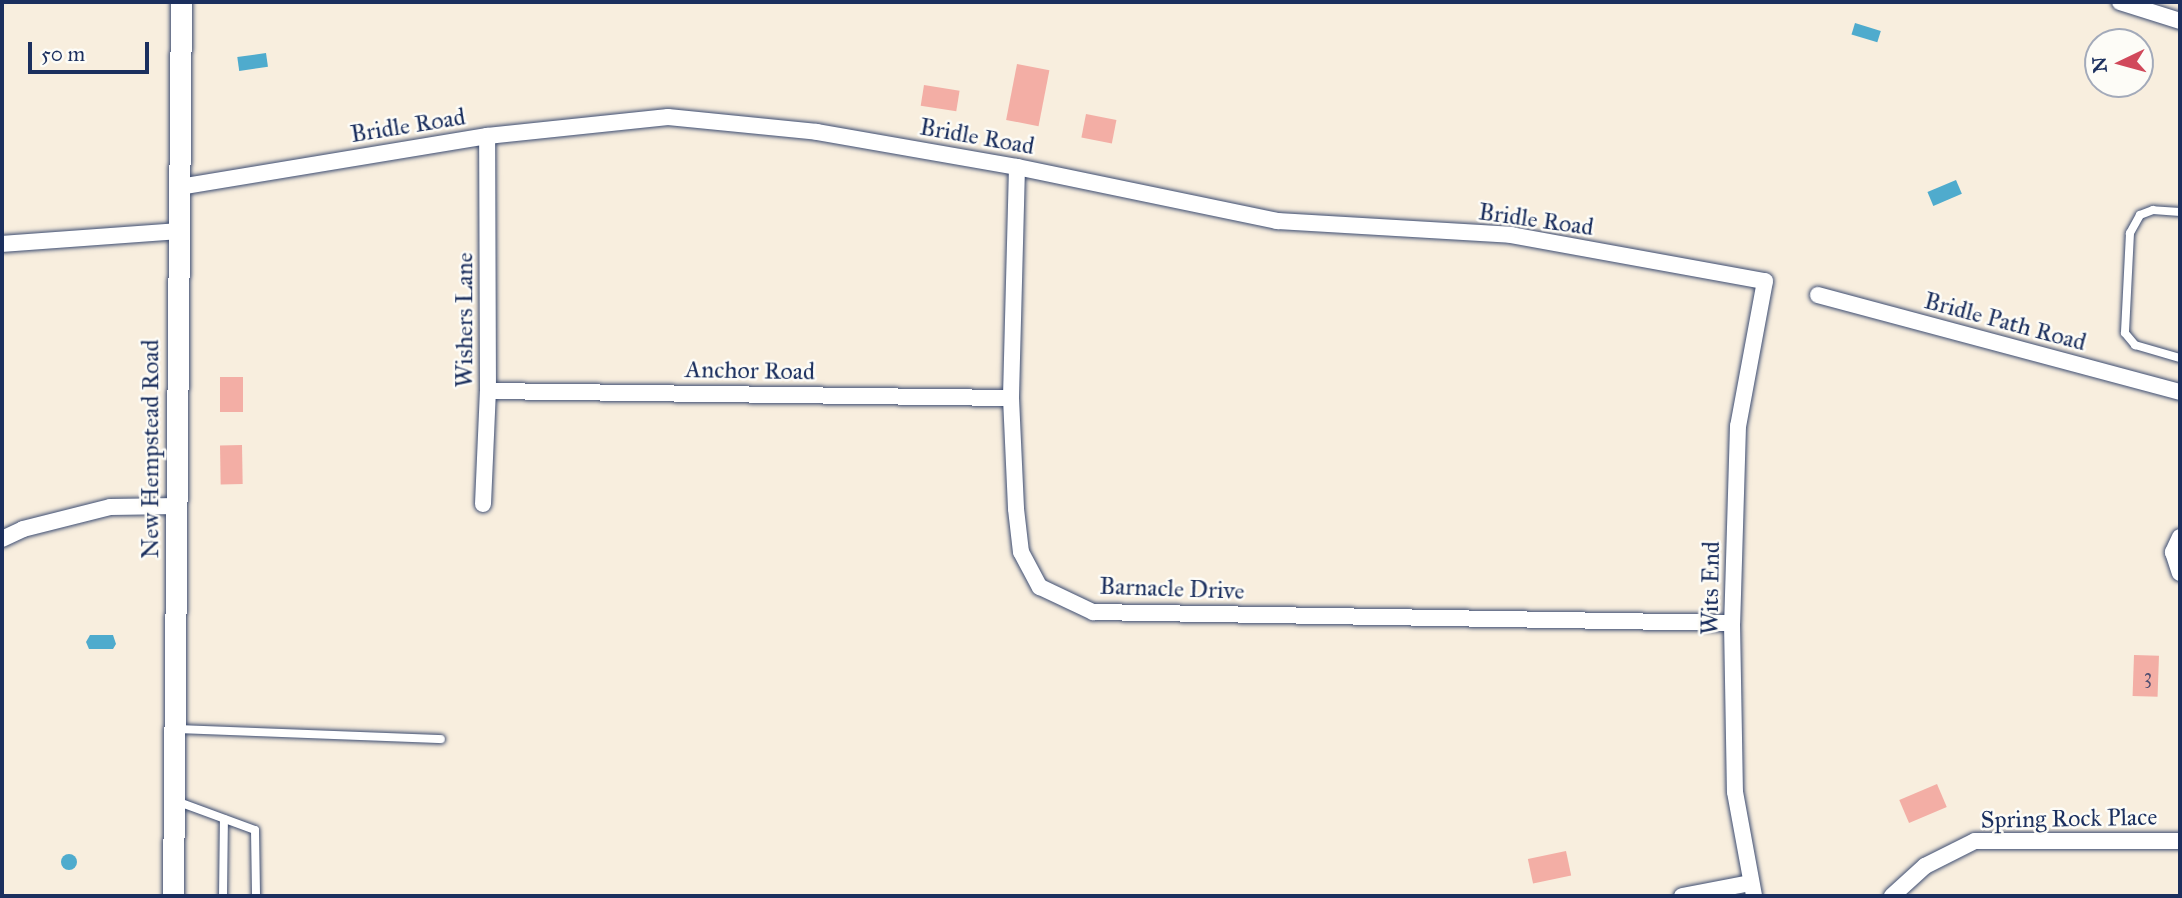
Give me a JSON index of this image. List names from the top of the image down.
{
  "streets": {
    "street": [
      "Bridle Road",
      "Wishers Lane",
      "Bridle Path Road",
      "Anchor Road",
      "New Hempstead Road",
      "Wits End",
      "Barnacle Drive",
      "Spring Rock Place"
    ]
  },
  "crossings": [
    ["Bridle Road", "Wishers Lane"],
    ["Bridle Road", "New Hempstead Road"],
    ["Bridle Road", "Wits End"],
    ["Bridle Road", "Barnacle Drive"],
    ["Wishers Lane", "Anchor Road"],
    ["Anchor Road", "Barnacle Drive"],
    ["Wits End", "Barnacle Drive"]
  ],
  "house_numbers": ["3"],
  "scale_bar": "50 m",
  "north": "left"
}
